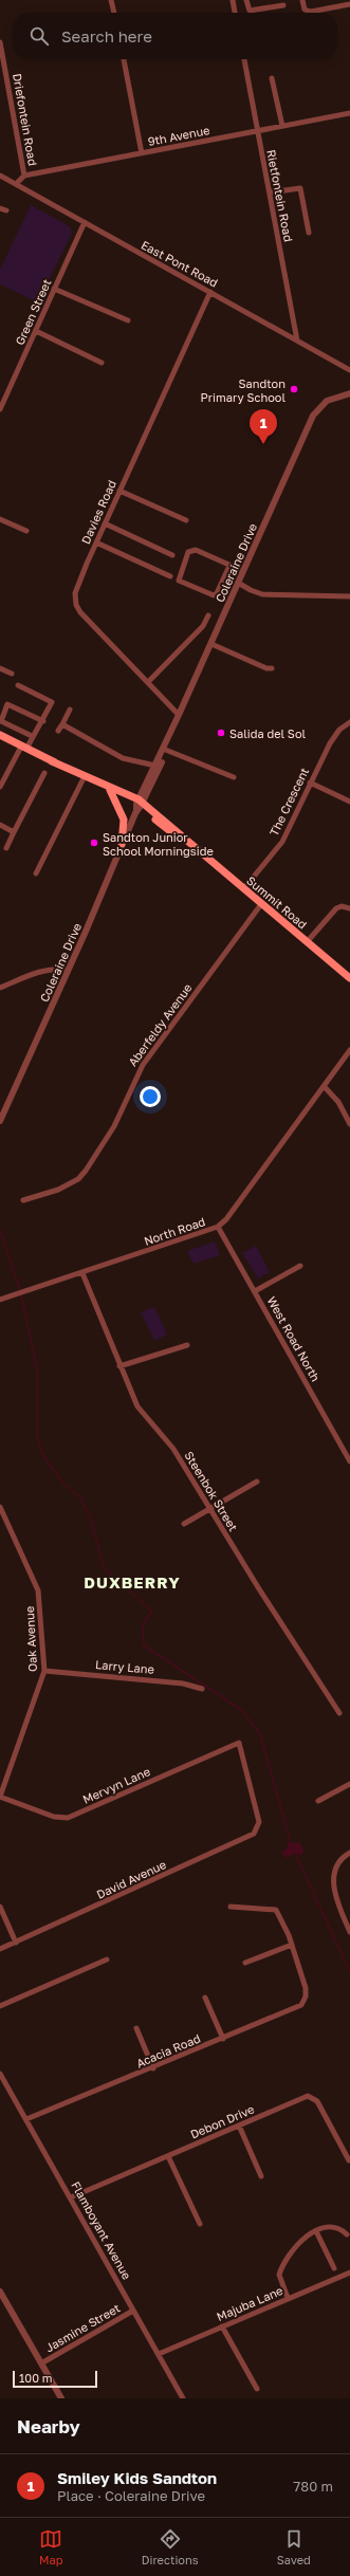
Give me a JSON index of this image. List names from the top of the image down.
{
  "streets": {
    "main road": ["Summit Road"],
    "street": [
      "Driefontein Road",
      "9th Avenue",
      "Rietfontein Road",
      "East Pont Road",
      "Green Street",
      "Davies Road",
      "Coleraine Drive",
      "The Crescent",
      "Aberfeldy Avenue",
      "North Road",
      "West Road North",
      "Steenbok Street",
      "Oak Avenue",
      "Larry Lane",
      "Mervyn Lane",
      "David Avenue",
      "Acacia Road",
      "Debon Drive",
      "Flamboyant Avenue",
      "Majuba Lane",
      "Jasmine Street"
    ]
  },
  "crossings": [
    ["Driefontein Road", "9th Avenue"],
    ["9th Avenue", "Rietfontein Road"],
    ["Rietfontein Road", "East Pont Road"],
    ["East Pont Road", "Green Street"],
    ["East Pont Road", "Davies Road"],
    ["Davies Road", "Coleraine Drive"],
    ["Coleraine Drive", "Summit Road"],
    ["The Crescent", "Summit Road"],
    ["Summit Road", "Aberfeldy Avenue"],
    ["North Road", "West Road North"],
    ["North Road", "Steenbok Street"],
    ["Oak Avenue", "Larry Lane"],
    ["Oak Avenue", "Mervyn Lane"],
    ["Mervyn Lane", "David Avenue"],
    ["Acacia Road", "Flamboyant Avenue"],
    ["Debon Drive", "Flamboyant Avenue"],
    ["Flamboyant Avenue", "Majuba Lane"],
    ["Flamboyant Avenue", "Jasmine Street"]
  ],
  "districts": ["DUXBERRY"],
  "places": ["Sandton Primary School", "Salida del Sol", "Sandton Junior School Morningside"],
  "scale_bar": "100 m",
  "page": {
    "search": "Search here",
    "pins": "1",
    "scale": "100 m",
    "heading": "Nearby",
    "list": [
      {
        "mark": "1",
        "name": "Smiley Kids Sandton",
        "note": "Place · Coleraine Drive",
        "value": "780 m"
      }
    ],
    "nav": ["Map", "Directions", "Saved"]
  }
}
